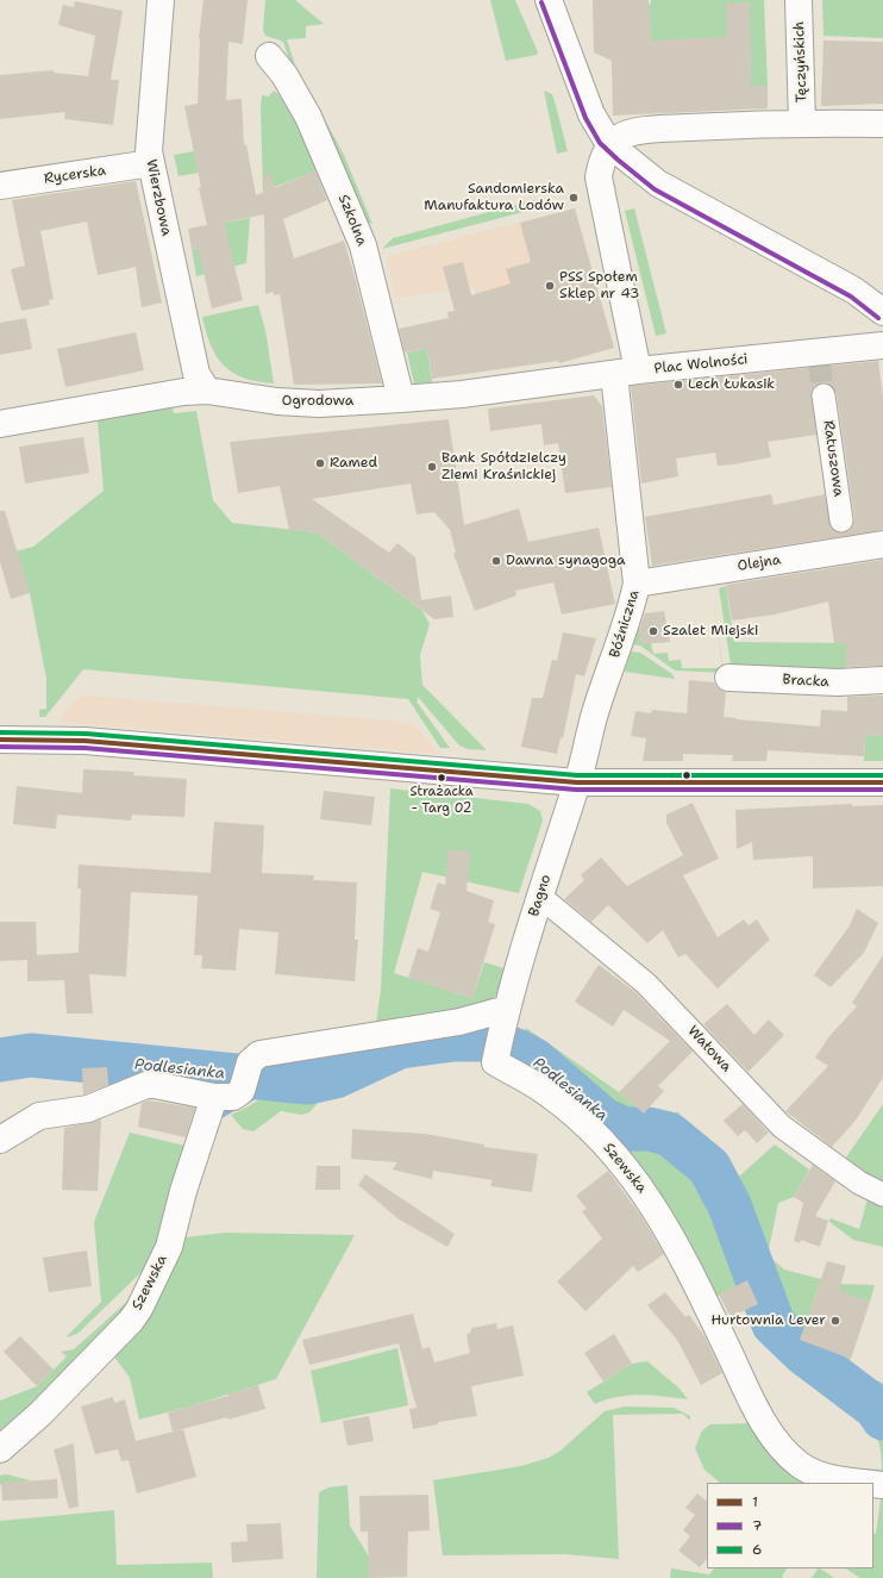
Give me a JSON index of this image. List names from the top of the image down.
{
  "streets": {
    "street": [
      "Tęczyńskich",
      "Rycerska",
      "Wierzbowa",
      "Szkolna",
      "Plac Wolności",
      "Ogrodowa",
      "Ratuszowa",
      "Olejna",
      "Bóźniczna",
      "Bracka",
      "Bagno",
      "Wałowa",
      "Szewska"
    ]
  },
  "crossings": [
    ["Rycerska", "Wierzbowa"],
    ["Wierzbowa", "Ogrodowa"],
    ["Szkolna", "Ogrodowa"],
    ["Plac Wolności", "Ogrodowa"],
    ["Plac Wolności", "Bóźniczna"],
    ["Ogrodowa", "Bóźniczna"],
    ["Olejna", "Bóźniczna"],
    ["Bóźniczna", "Bagno"],
    ["Bagno", "Wałowa"],
    ["Bagno", "Szewska"]
  ],
  "water": ["Podlesianka"],
  "places": [
    "Sandomierska Manufaktura Lodów",
    "PSS Społem Sklep nr 43",
    "Lech Łukasik",
    "Ramed",
    "Bank Spółdzielczy Ziemi Kraśnickiej",
    "Dawna synagoga",
    "Szalet Miejski",
    "Strażacka - Targ 02",
    "Hurtownia Lever"
  ],
  "lines": ["transit line 7", "transit line 6", "transit line 1"],
  "legend": ["1", "7", "6"]
}
